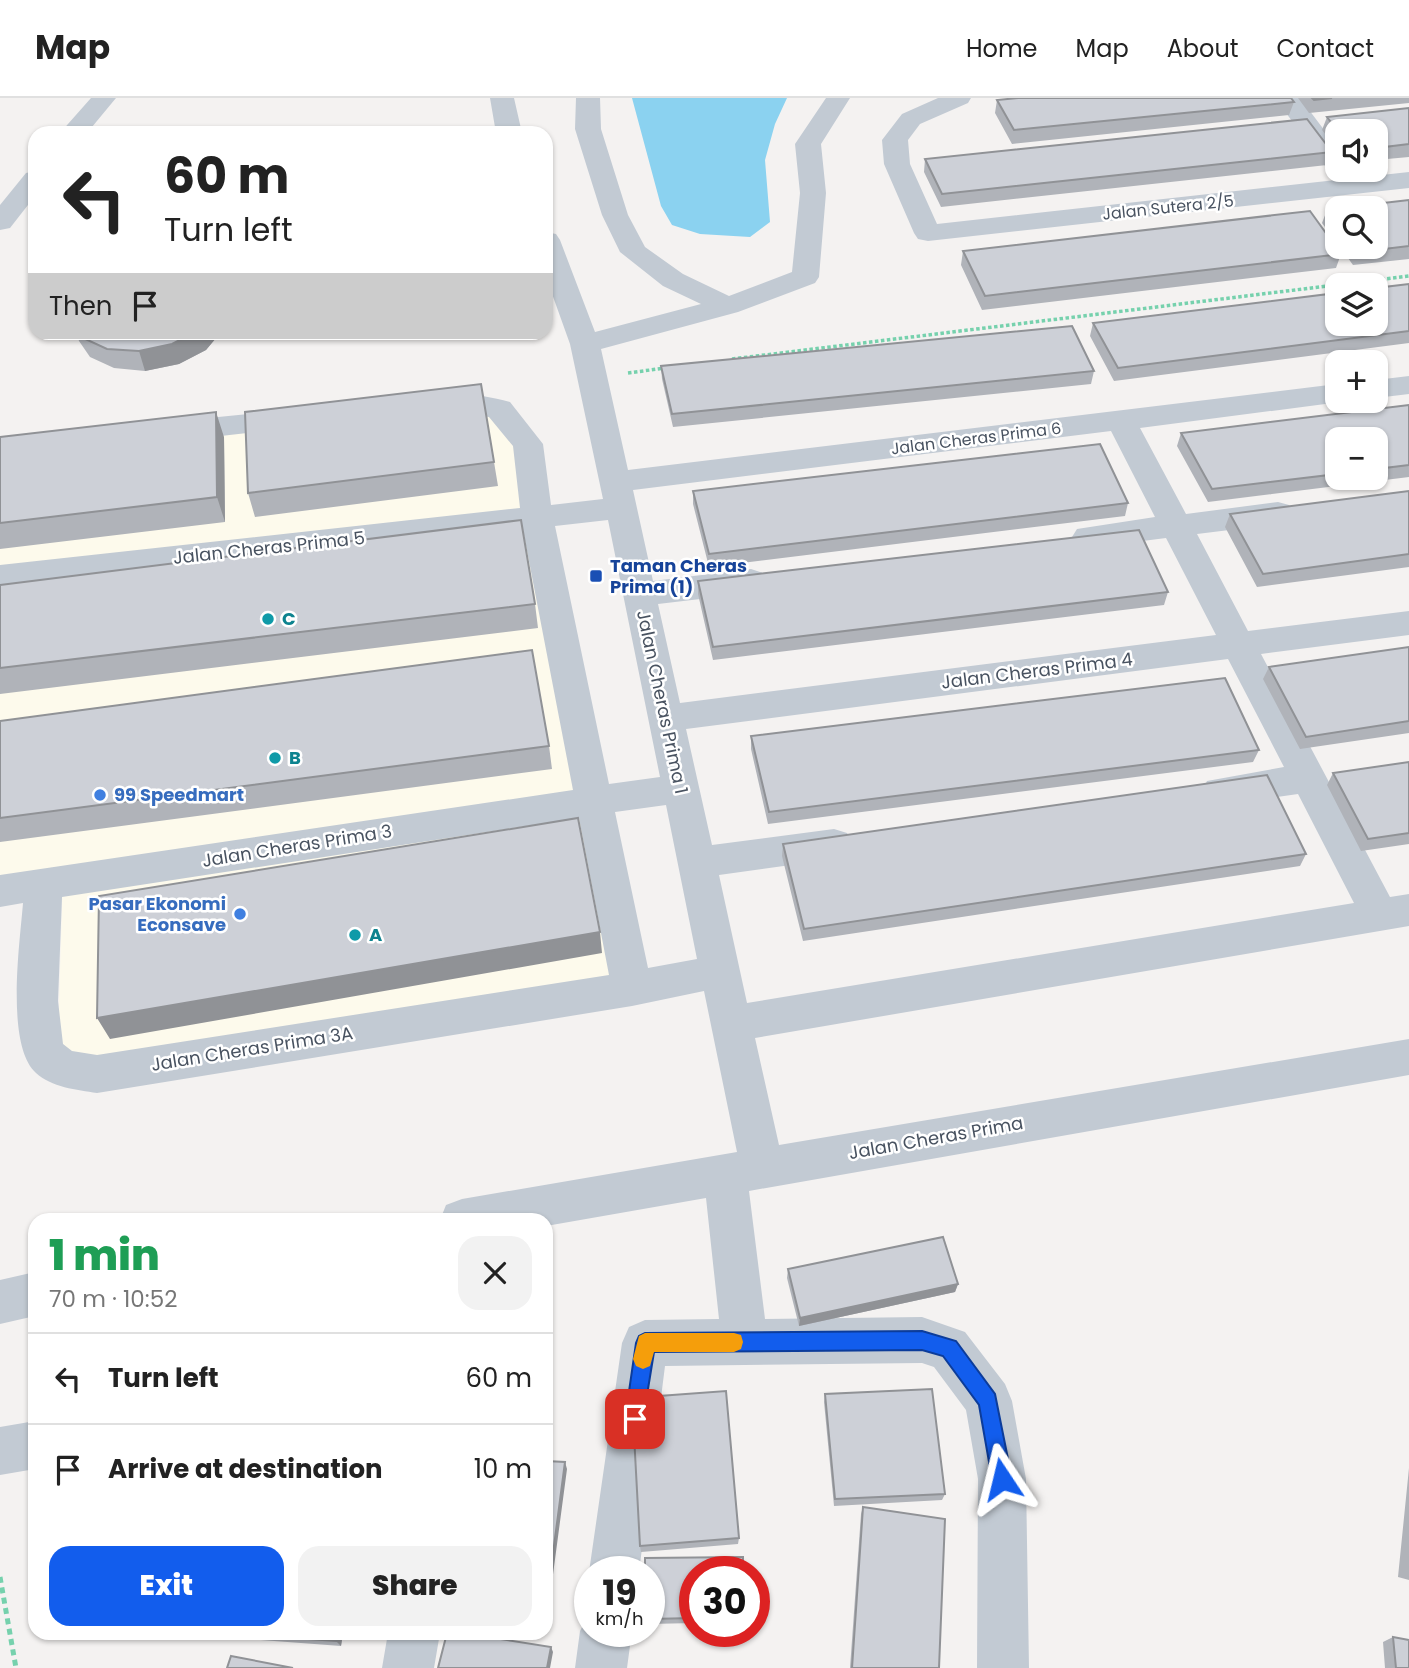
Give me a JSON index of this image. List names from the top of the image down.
{
  "streets": {
    "street": [
      "Jalan Sutera 2/5",
      "Jalan Cheras Prima 6",
      "Jalan Cheras Prima 5",
      "Jalan Cheras Prima 4",
      "Jalan Cheras Prima 1",
      "Jalan Cheras Prima 3",
      "Jalan Cheras Prima 3A",
      "Jalan Cheras Prima"
    ]
  },
  "crossings": [
    ["Jalan Cheras Prima 6", "Jalan Cheras Prima 5"],
    ["Jalan Cheras Prima 6", "Jalan Cheras Prima 1"],
    ["Jalan Cheras Prima 4", "Jalan Cheras Prima 1"],
    ["Jalan Cheras Prima 1", "Jalan Cheras Prima 3"],
    ["Jalan Cheras Prima 1", "Jalan Cheras Prima 3A"],
    ["Jalan Cheras Prima 1", "Jalan Cheras Prima"],
    ["Jalan Cheras Prima 3", "Jalan Cheras Prima 3A"]
  ],
  "places": {
    "transit": ["Taman Cheras Prima (1)"],
    "other": [
      "C",
      "B",
      "99 Speedmart",
      "Pasar Ekonomi Econsave",
      "A"
    ]
  },
  "page": {
    "header": "Map",
    "nav": [
      "Home",
      "Map",
      "About",
      "Contact"
    ],
    "map_buttons": ["+", "−"],
    "turn": ["60 m", "Turn left"],
    "then": "Then",
    "heading": ["1 min", "70 m · 10:52"],
    "list": [
      {
        "name": "Turn left",
        "value": "60 m"
      },
      {
        "name": "Arrive at destination",
        "value": "10 m"
      }
    ],
    "buttons": ["Exit", "Share"],
    "speed": "19 km/h",
    "limit": "30"
  }
}
